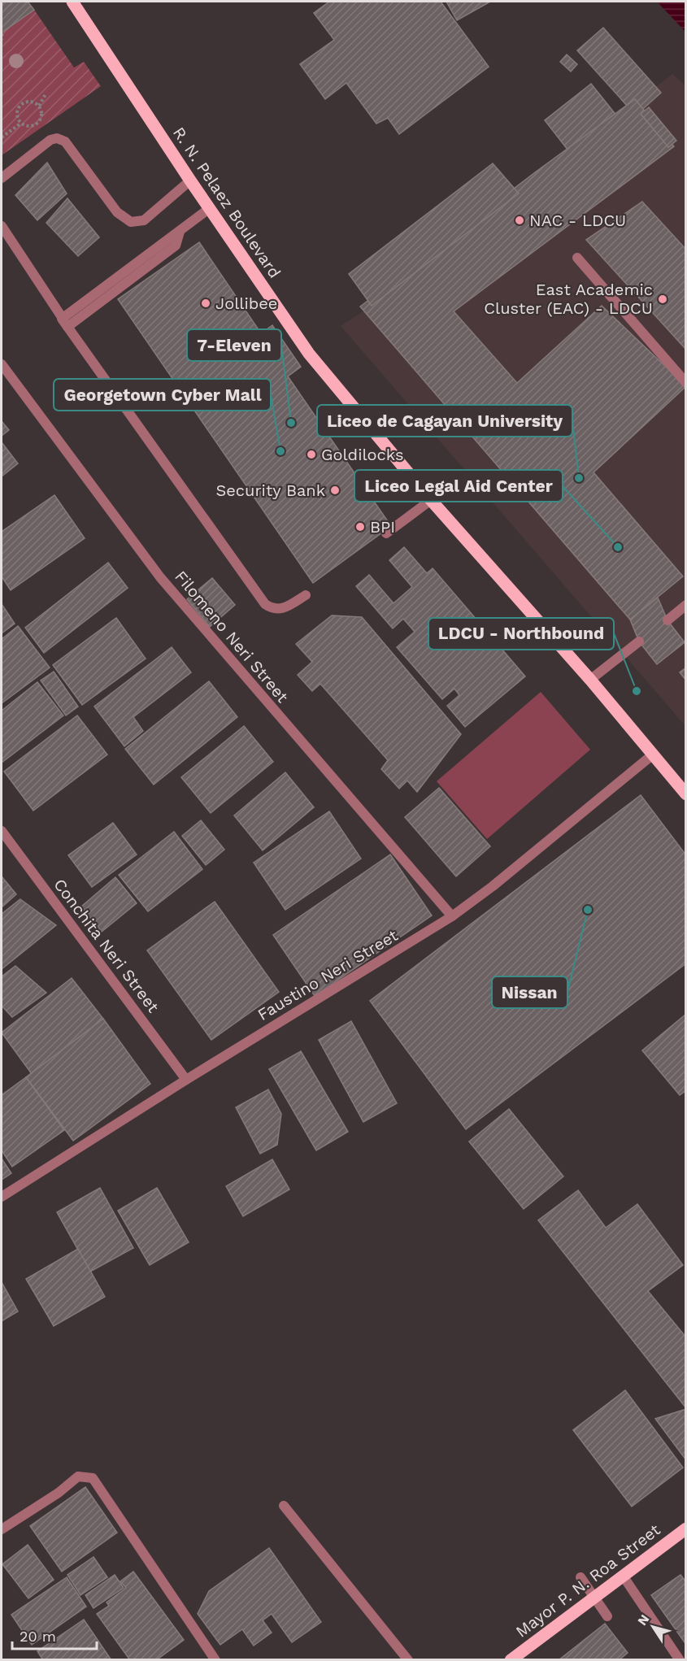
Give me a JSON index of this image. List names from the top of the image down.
{
  "streets": {
    "main road": ["R. N. Pelaez Boulevard", "Mayor P. N. Roa Street"],
    "street": ["Filomeno Neri Street", "Conchita Neri Street", "Faustino Neri Street"]
  },
  "crossings": [
    ["R. N. Pelaez Boulevard", "Faustino Neri Street"],
    ["Filomeno Neri Street", "Faustino Neri Street"],
    ["Conchita Neri Street", "Faustino Neri Street"]
  ],
  "places": [
    "NAC - LDCU",
    "East Academic Cluster (EAC) - LDCU",
    "Jollibee",
    "7-Eleven",
    "Georgetown Cyber Mall",
    "Goldilocks",
    "Liceo de Cagayan University",
    "Security Bank",
    "BPI",
    "Liceo Legal Aid Center",
    "LDCU - Northbound",
    "Nissan"
  ],
  "scale_bar": "20 m",
  "north": "top left"
}
